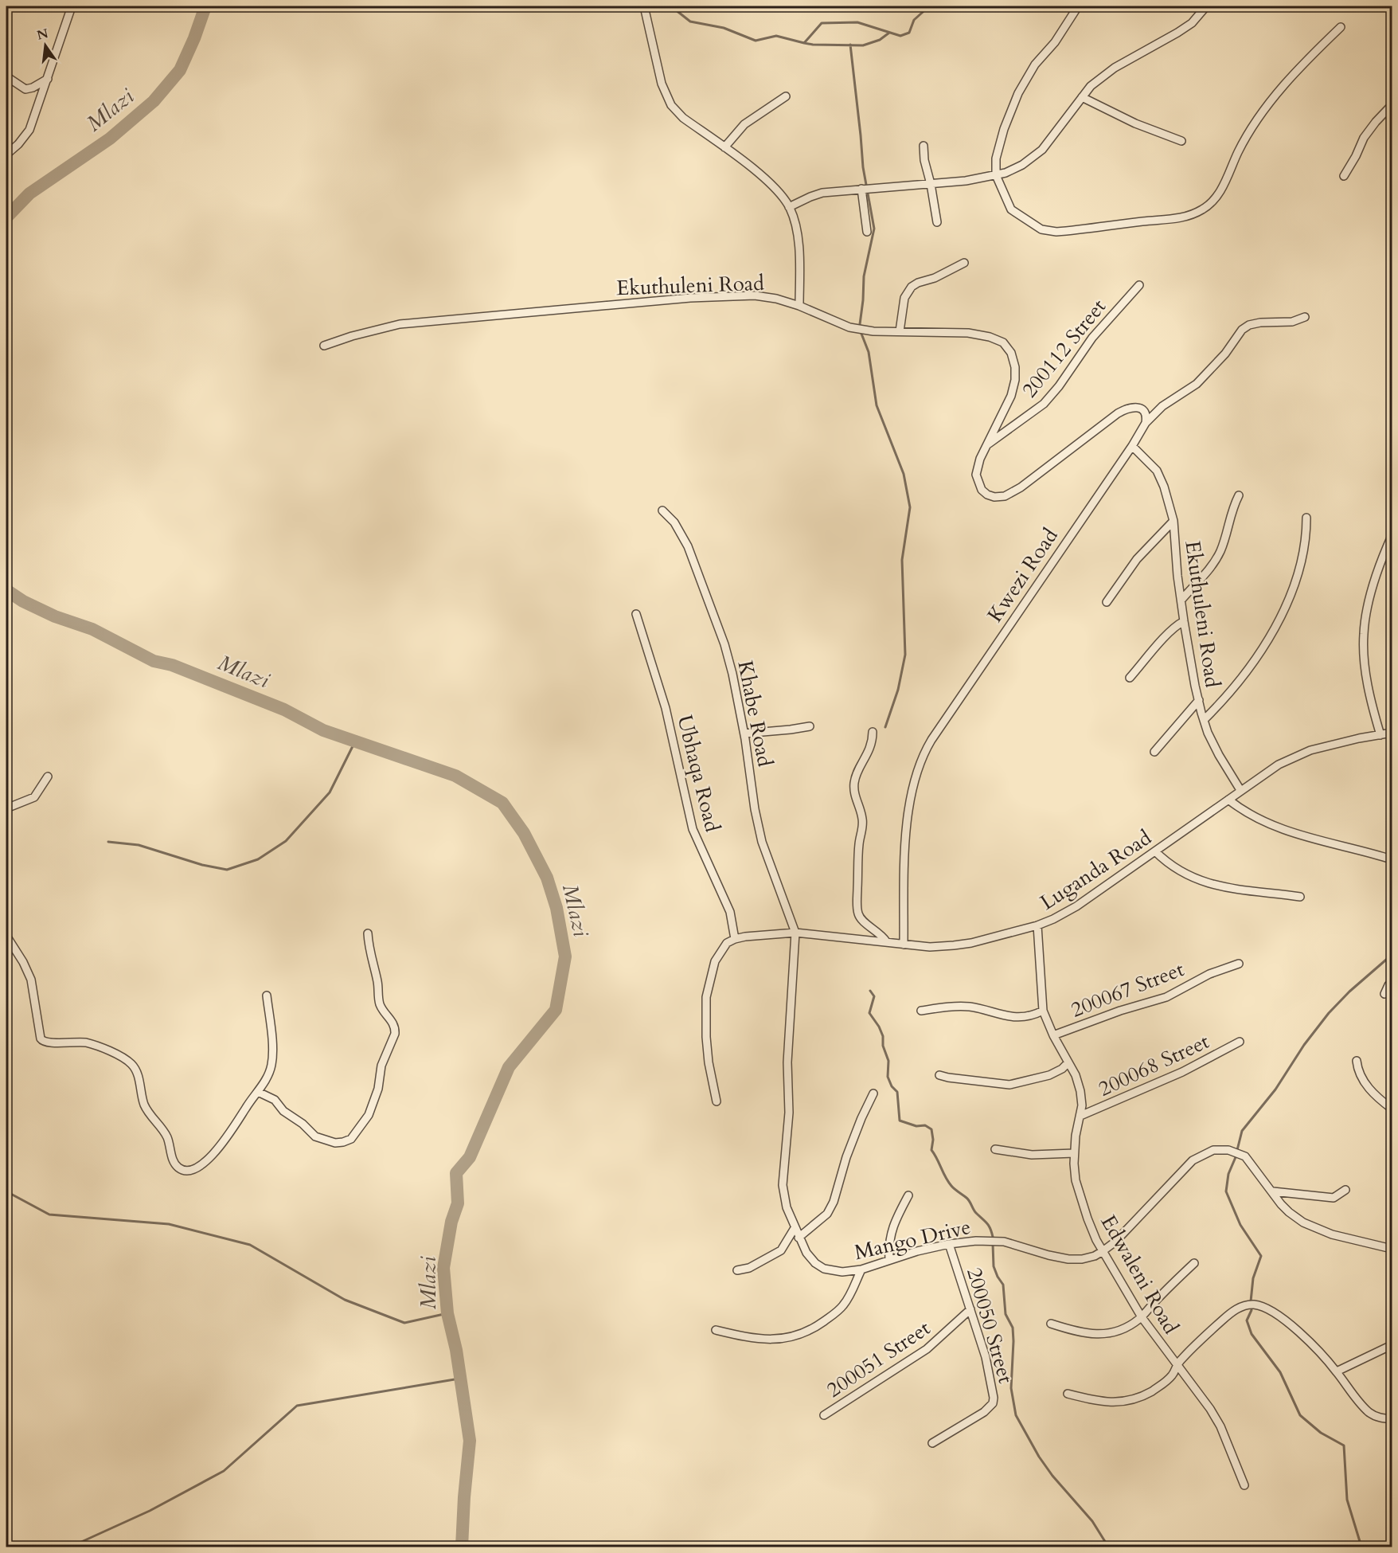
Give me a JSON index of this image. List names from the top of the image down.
{
  "streets": {
    "street": [
      "Ekuthuleni Road",
      "200112 Street",
      "Kwezi Road",
      "Khabe Road",
      "Ubhaqa Road",
      "Luganda Road",
      "200067 Street",
      "200068 Street",
      "Mango Drive",
      "Edwaleni Road",
      "200050 Street",
      "200051 Street"
    ]
  },
  "crossings": [
    ["Ekuthuleni Road", "200112 Street"],
    ["Ekuthuleni Road", "Kwezi Road"],
    ["Ekuthuleni Road", "Luganda Road"],
    ["Kwezi Road", "Luganda Road"],
    ["Khabe Road", "Luganda Road"],
    ["Khabe Road", "Mango Drive"],
    ["Ubhaqa Road", "Luganda Road"],
    ["Luganda Road", "Mango Drive"],
    ["Luganda Road", "Edwaleni Road"],
    ["200067 Street", "Edwaleni Road"],
    ["200068 Street", "Edwaleni Road"],
    ["Mango Drive", "Edwaleni Road"],
    ["Mango Drive", "200050 Street"],
    ["200050 Street", "200051 Street"]
  ],
  "water": ["Mlazi"],
  "north": "top"
}
